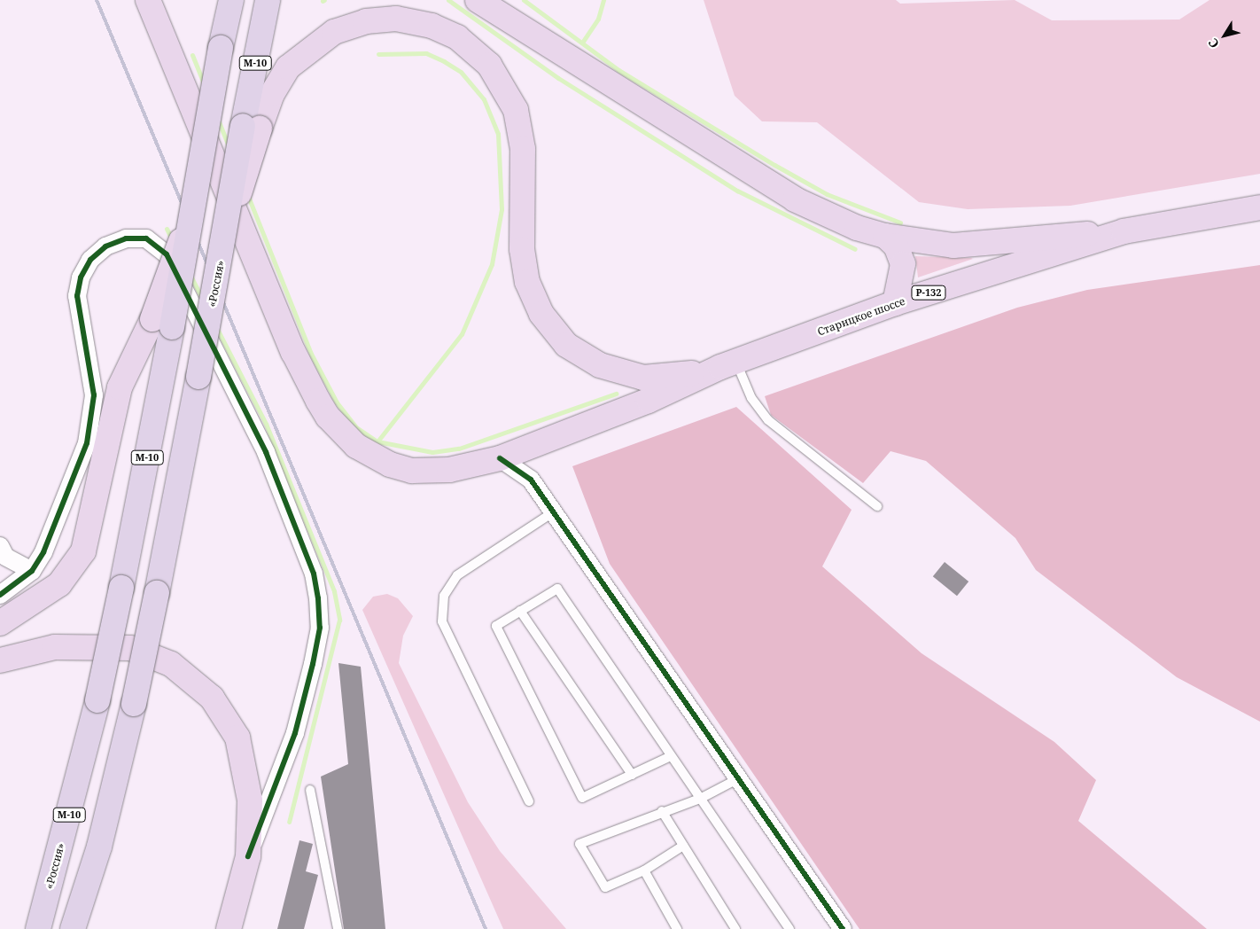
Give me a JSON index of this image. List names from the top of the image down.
{
  "streets": {
    "highway": ["М-10", "«Россия»"],
    "main road": ["Р-132", "Старицкое шоссе"]
  },
  "crossings": [
    ["М-10", "«Россия»"]
  ],
  "north": "bottom left"
}
